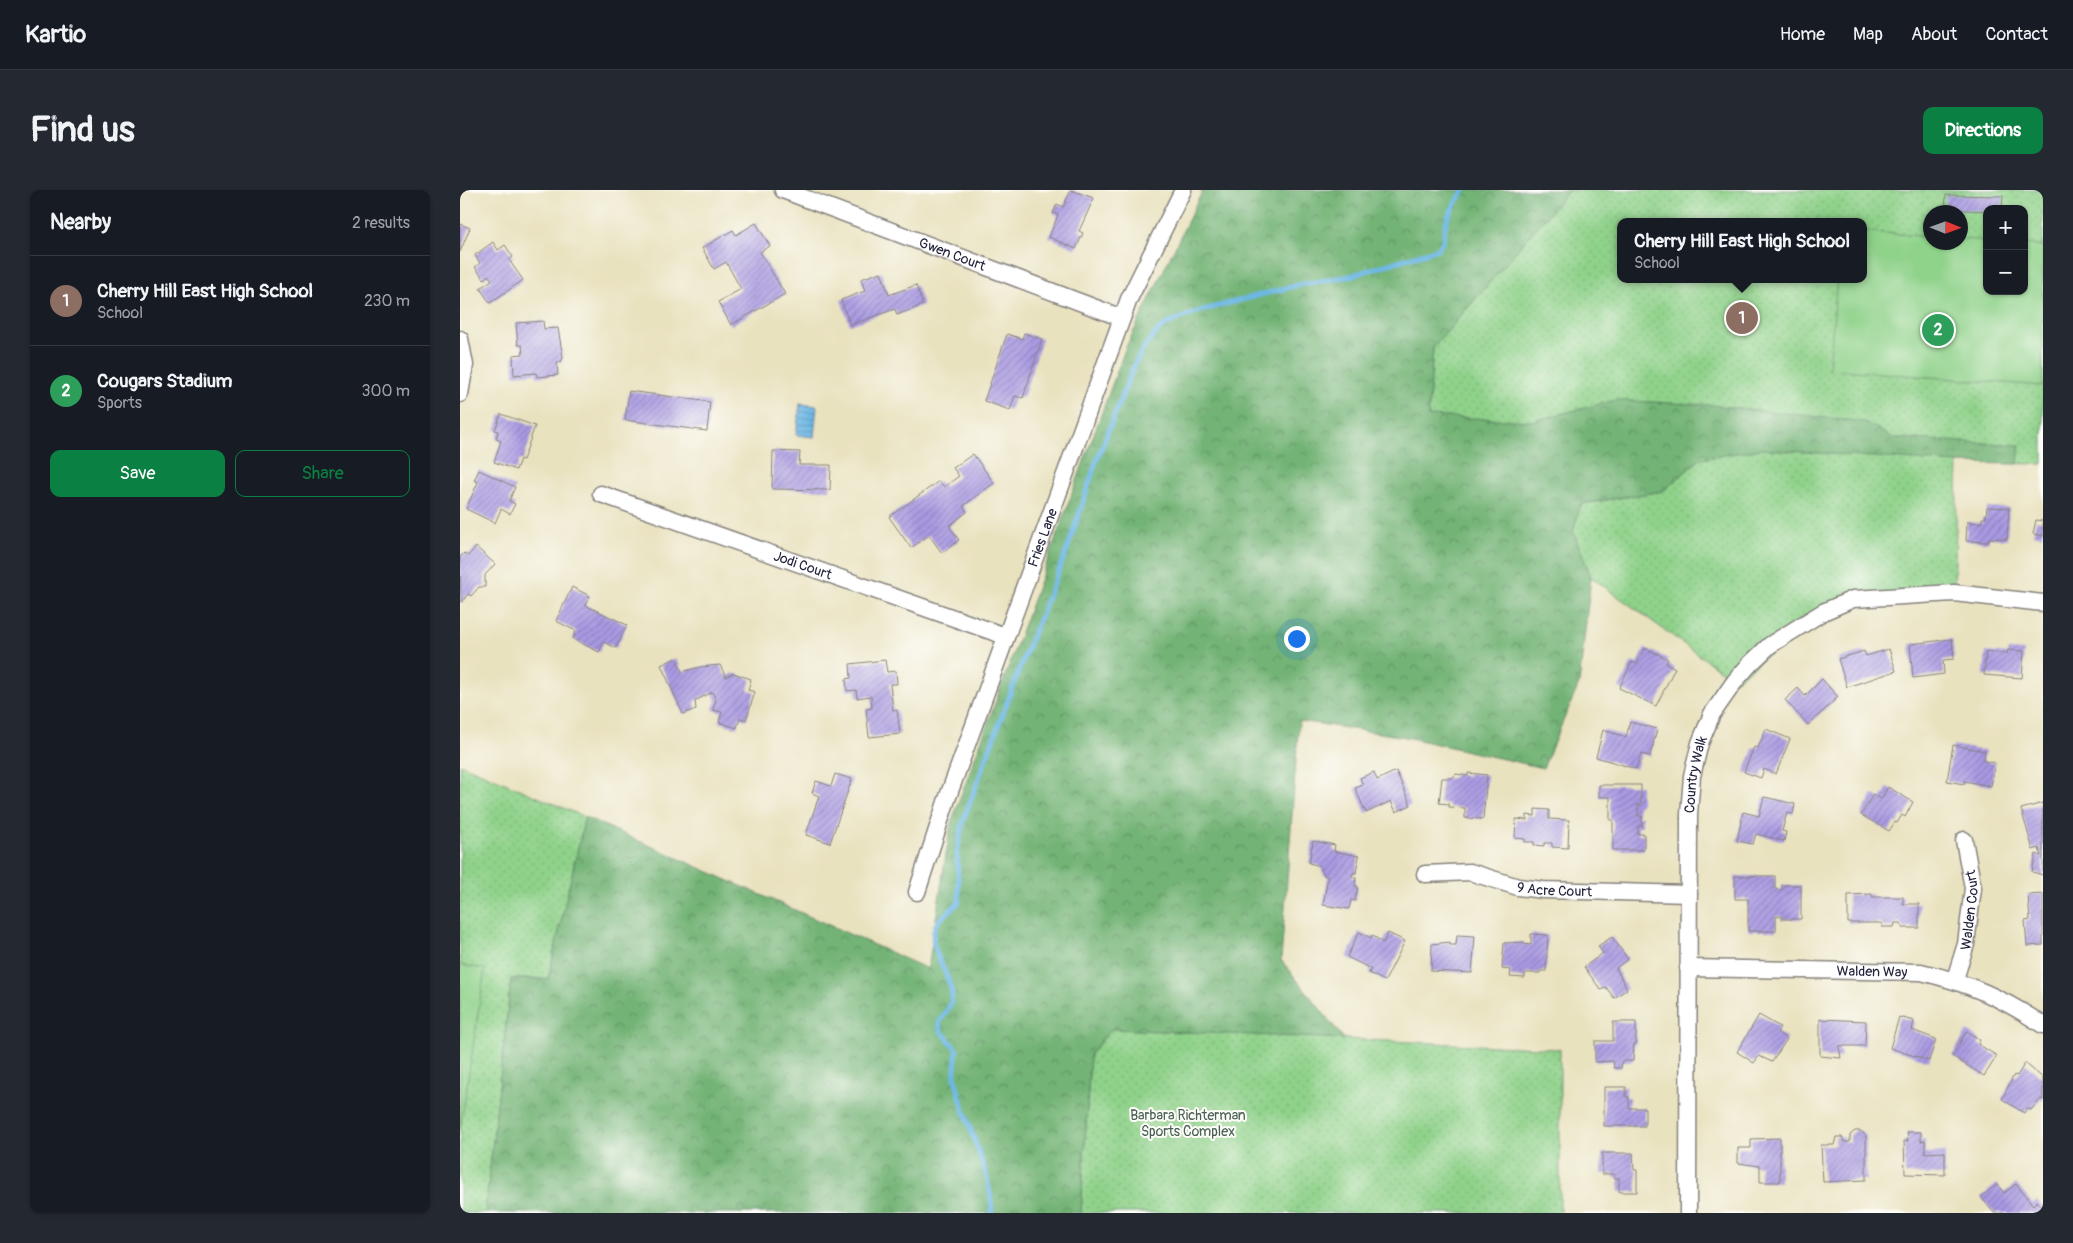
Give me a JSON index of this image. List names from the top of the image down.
{
  "streets": {
    "street": [
      "Gwen Court",
      "Fries Lane",
      "Jodi Court",
      "Country Walk",
      "9 Acre Court",
      "Walden Court",
      "Walden Way"
    ]
  },
  "crossings": [
    ["Gwen Court", "Fries Lane"],
    ["Fries Lane", "Jodi Court"],
    ["Country Walk", "9 Acre Court"],
    ["Country Walk", "Walden Way"],
    ["Walden Court", "Walden Way"]
  ],
  "parks": ["Barbara Richterman Sports Complex"],
  "north": "right",
  "page": {
    "header": "Kartio",
    "nav": [
      "Home",
      "Map",
      "About",
      "Contact"
    ],
    "buttons": [
      "Directions",
      ["Save", "Share"]
    ],
    "title": "Find us",
    "heading": ["Nearby", "2 results"],
    "map_buttons": ["+", "−"],
    "popup": ["Cherry Hill East High School", "School"],
    "list": [
      {
        "mark": "1",
        "name": "Cherry Hill East High School",
        "note": "School",
        "value": "230 m"
      },
      {
        "mark": "2",
        "name": "Cougars Stadium",
        "note": "Sports",
        "value": "300 m"
      }
    ],
    "pins": ["1", "2"]
  }
}
